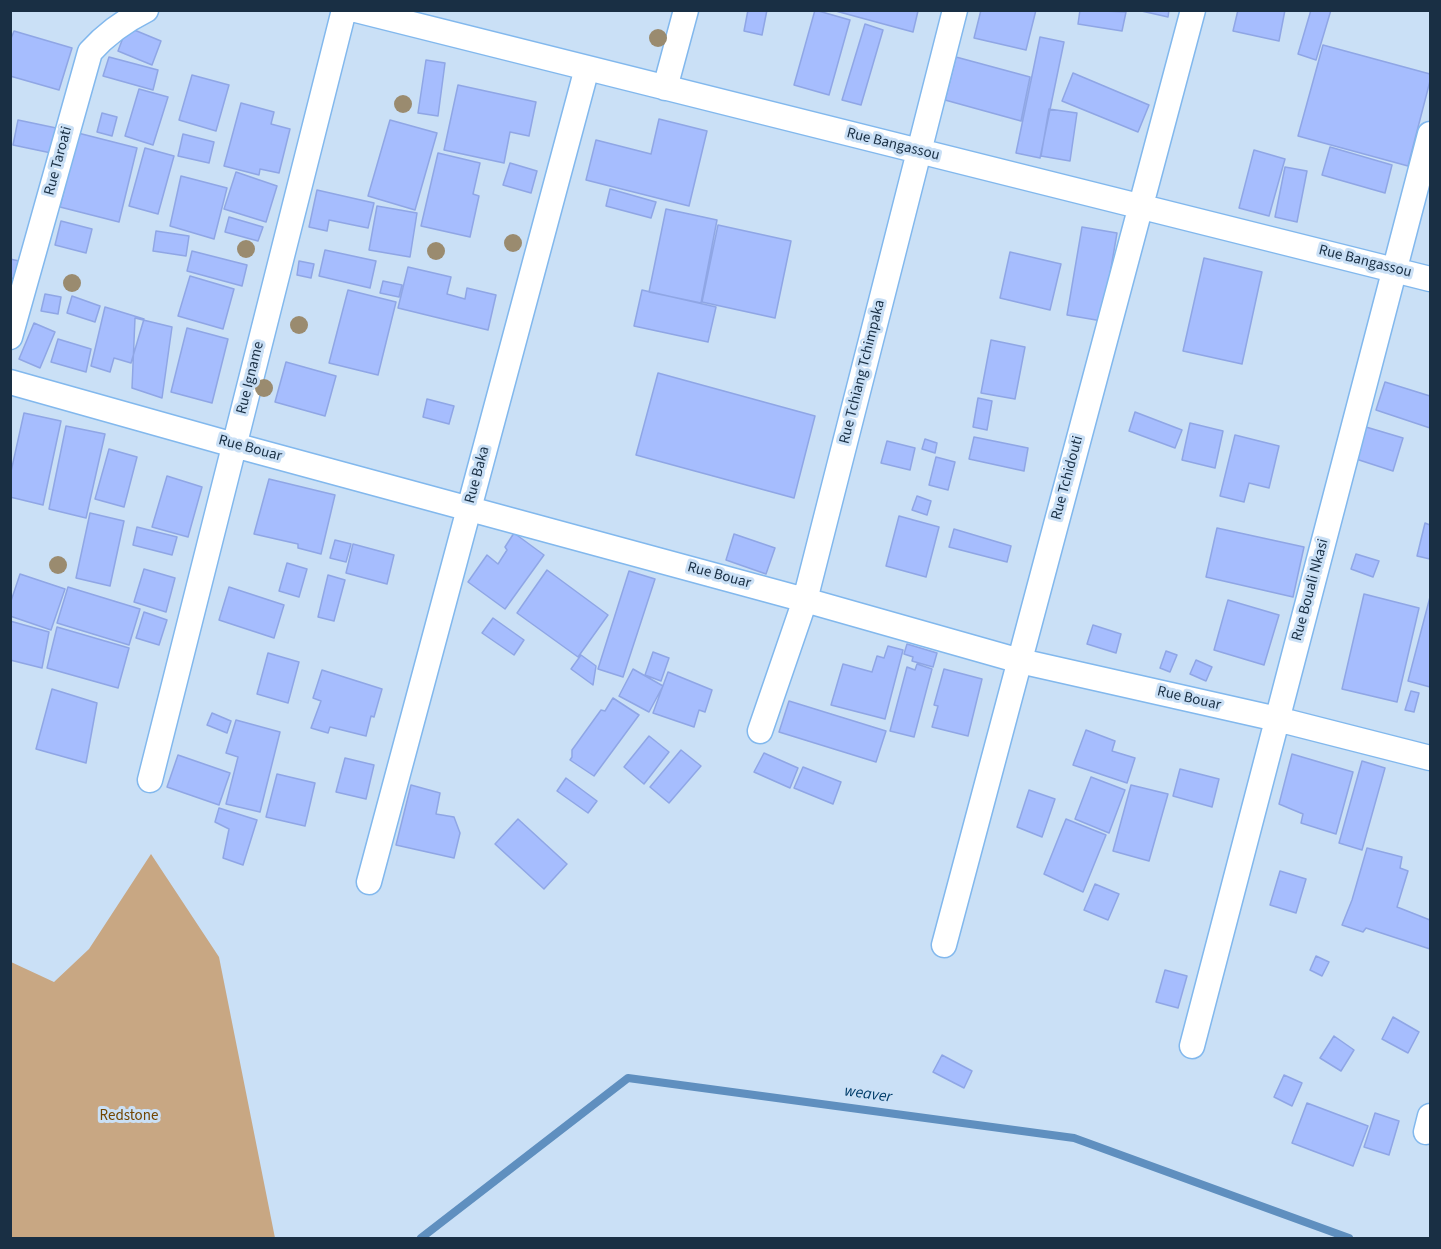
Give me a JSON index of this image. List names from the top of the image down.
{
  "streets": {
    "street": [
      "Rue Bangassou",
      "Rue Taroati",
      "Rue Tchiang Tchimpaka",
      "Rue Igname",
      "Rue Bouar",
      "Rue Baka",
      "Rue Tchidouti",
      "Rue Bouali Nkasi"
    ]
  },
  "crossings": [
    ["Rue Bangassou", "Rue Tchiang Tchimpaka"],
    ["Rue Bangassou", "Rue Baka"],
    ["Rue Bangassou", "Rue Tchidouti"],
    ["Rue Bangassou", "Rue Bouali Nkasi"],
    ["Rue Tchiang Tchimpaka", "Rue Bouar"],
    ["Rue Igname", "Rue Bouar"],
    ["Rue Bouar", "Rue Baka"],
    ["Rue Bouar", "Rue Tchidouti"],
    ["Rue Bouar", "Rue Bouali Nkasi"]
  ],
  "water": ["weaver"],
  "parks": ["Redstone"]
}
